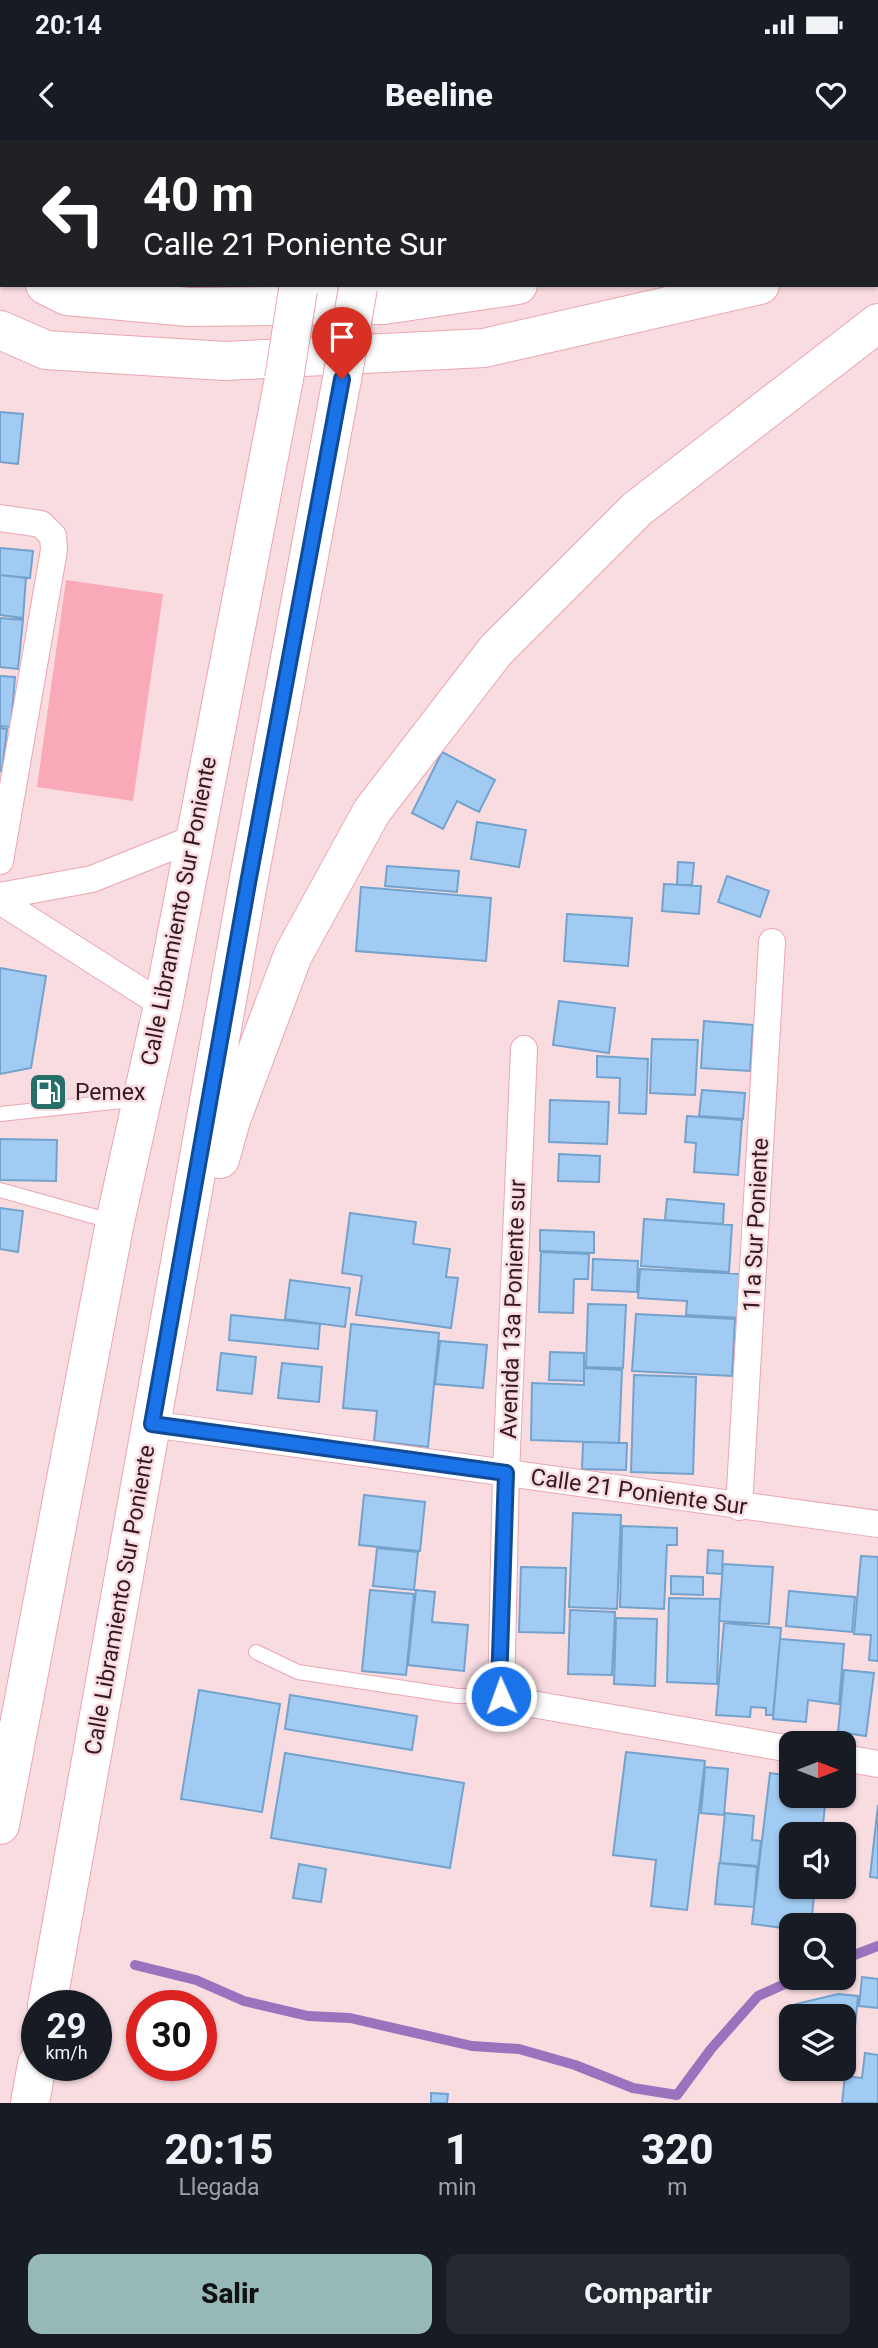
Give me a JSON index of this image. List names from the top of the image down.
{
  "streets": {
    "main road": ["Calle Libramiento Sur Poniente"],
    "street": ["11a Sur Poniente", "Avenida 13a Poniente sur", "Calle 21 Poniente Sur"]
  },
  "crossings": [
    ["Calle Libramiento Sur Poniente", "Calle 21 Poniente Sur"],
    ["11a Sur Poniente", "Calle 21 Poniente Sur"],
    ["Avenida 13a Poniente sur", "Calle 21 Poniente Sur"]
  ],
  "places": {
    "fuel station": ["Pemex"]
  },
  "north": "right",
  "page": {
    "status": "20:14",
    "header": "Beeline",
    "turn": ["40 m", "Calle 21 Poniente Sur"],
    "speed": "29 km/h",
    "limit": "30",
    "eta": [
      "20:15",
      "Llegada",
      "1",
      "min",
      "320",
      "m"
    ],
    "buttons": ["Salir", "Compartir"]
  }
}
